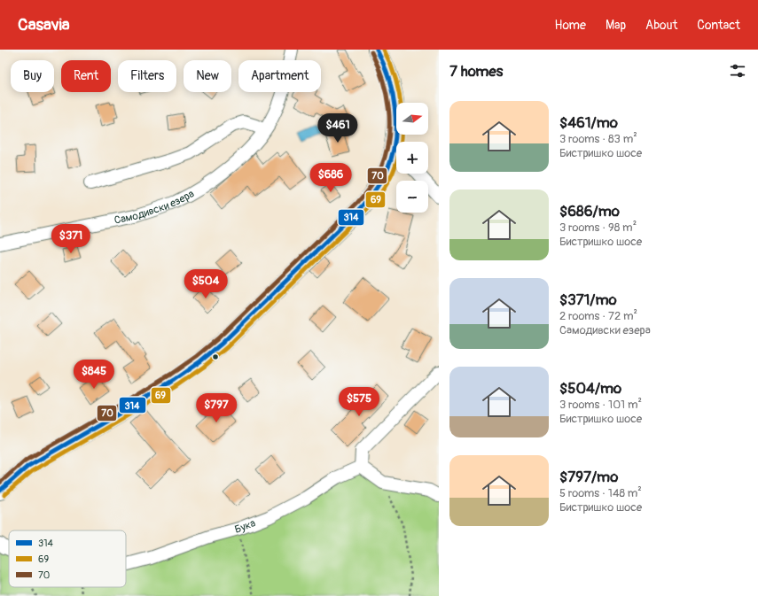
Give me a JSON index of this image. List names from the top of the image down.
{
  "streets": {
    "street": ["Самодивски езера", "Бука"]
  },
  "lines": ["transit line 314", "transit line 69", "transit line 70"],
  "legend": ["314", "69", "70"],
  "north": "right",
  "page": {
    "header": "Casavia",
    "nav": [
      "Home",
      "Map",
      "About",
      "Contact"
    ],
    "heading": "7 homes",
    "chip": [
      "Buy",
      "Rent",
      "Filters",
      "New",
      "Apartment"
    ],
    "list": [
      {
        "name": "$461/mo",
        "note": "3 rooms · 83 m² · Бистришко шосе"
      },
      {
        "name": "$686/mo",
        "note": "3 rooms · 98 m² · Бистришко шосе"
      },
      {
        "name": "$371/mo",
        "note": "2 rooms · 72 m² · Самодивски езера"
      },
      {
        "name": "$504/mo",
        "note": "3 rooms · 101 m² · Бистришко шосе"
      },
      {
        "name": "$797/mo",
        "note": "5 rooms · 148 m² · Бистришко шосе"
      }
    ],
    "map_buttons": ["+", "−"],
    "price": [
      "$461",
      "$686",
      "$371",
      "$504",
      "$845",
      "$575",
      "$797"
    ]
  }
}
